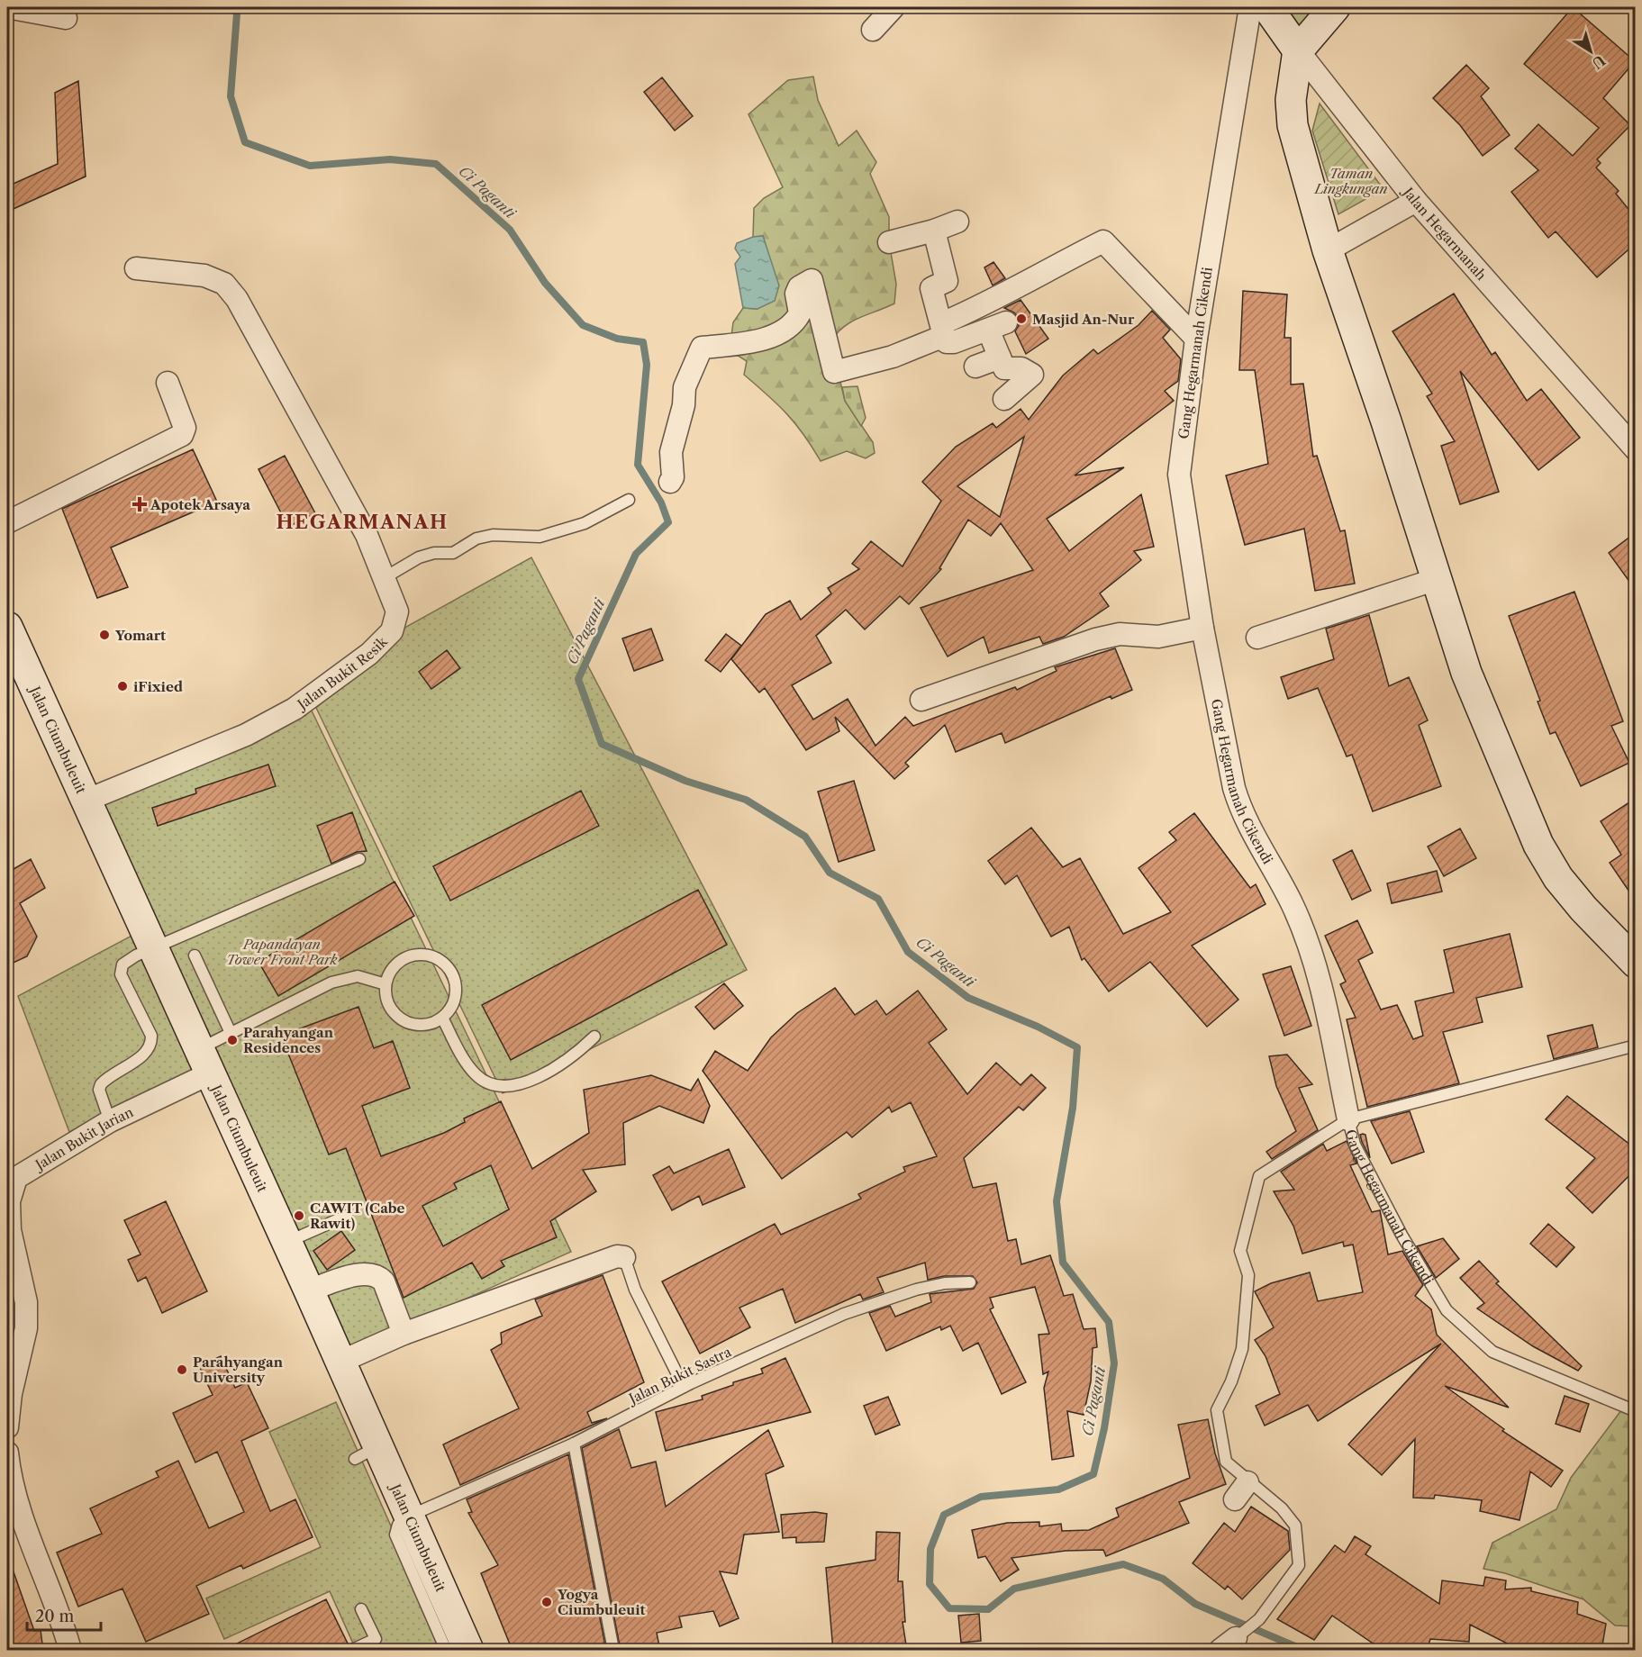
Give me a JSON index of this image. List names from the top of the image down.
{
  "streets": {
    "street": [
      "Jalan Hegarmanah",
      "Gang Hegarmanah Cikendi",
      "Jalan Bukit Resik",
      "Jalan Ciumbuleuit",
      "Jalan Bukit Jarian"
    ],
    "lane": ["Jalan Bukit Sastra"]
  },
  "crossings": [
    ["Jalan Bukit Resik", "Jalan Ciumbuleuit"],
    ["Jalan Ciumbuleuit", "Jalan Bukit Jarian"],
    ["Jalan Ciumbuleuit", "Jalan Bukit Sastra"]
  ],
  "districts": ["HEGARMANAH"],
  "water": ["Ci Paganti"],
  "parks": ["Taman Lingkungan", "Papandayan Tower Front Park"],
  "places": {
    "other": [
      "Masjid An-Nur",
      "Yomart",
      "iFixied",
      "Parahyangan Residences",
      "CAWIT (Cabe Rawit)",
      "Parahyangan University",
      "Yogya Ciumbuleuit"
    ],
    "health": ["Apotek Arsaya"]
  },
  "scale_bar": "20 m",
  "north": "bottom right"
}
